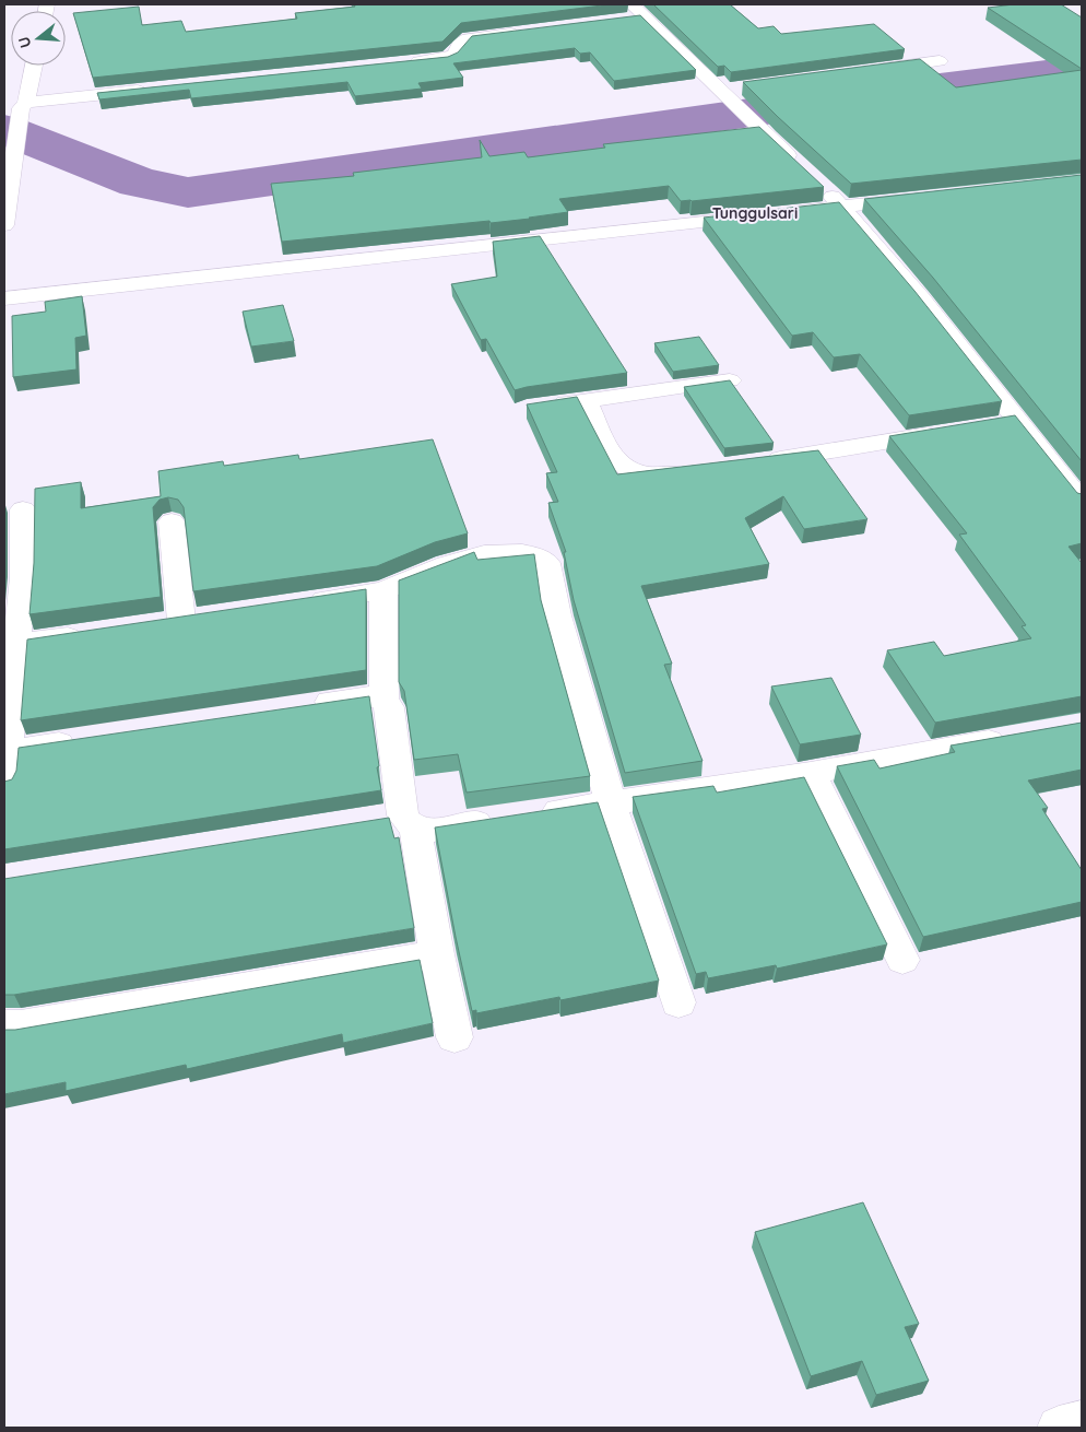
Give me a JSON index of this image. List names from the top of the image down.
{
  "districts": ["Tunggulsari"],
  "north": "left"
}
